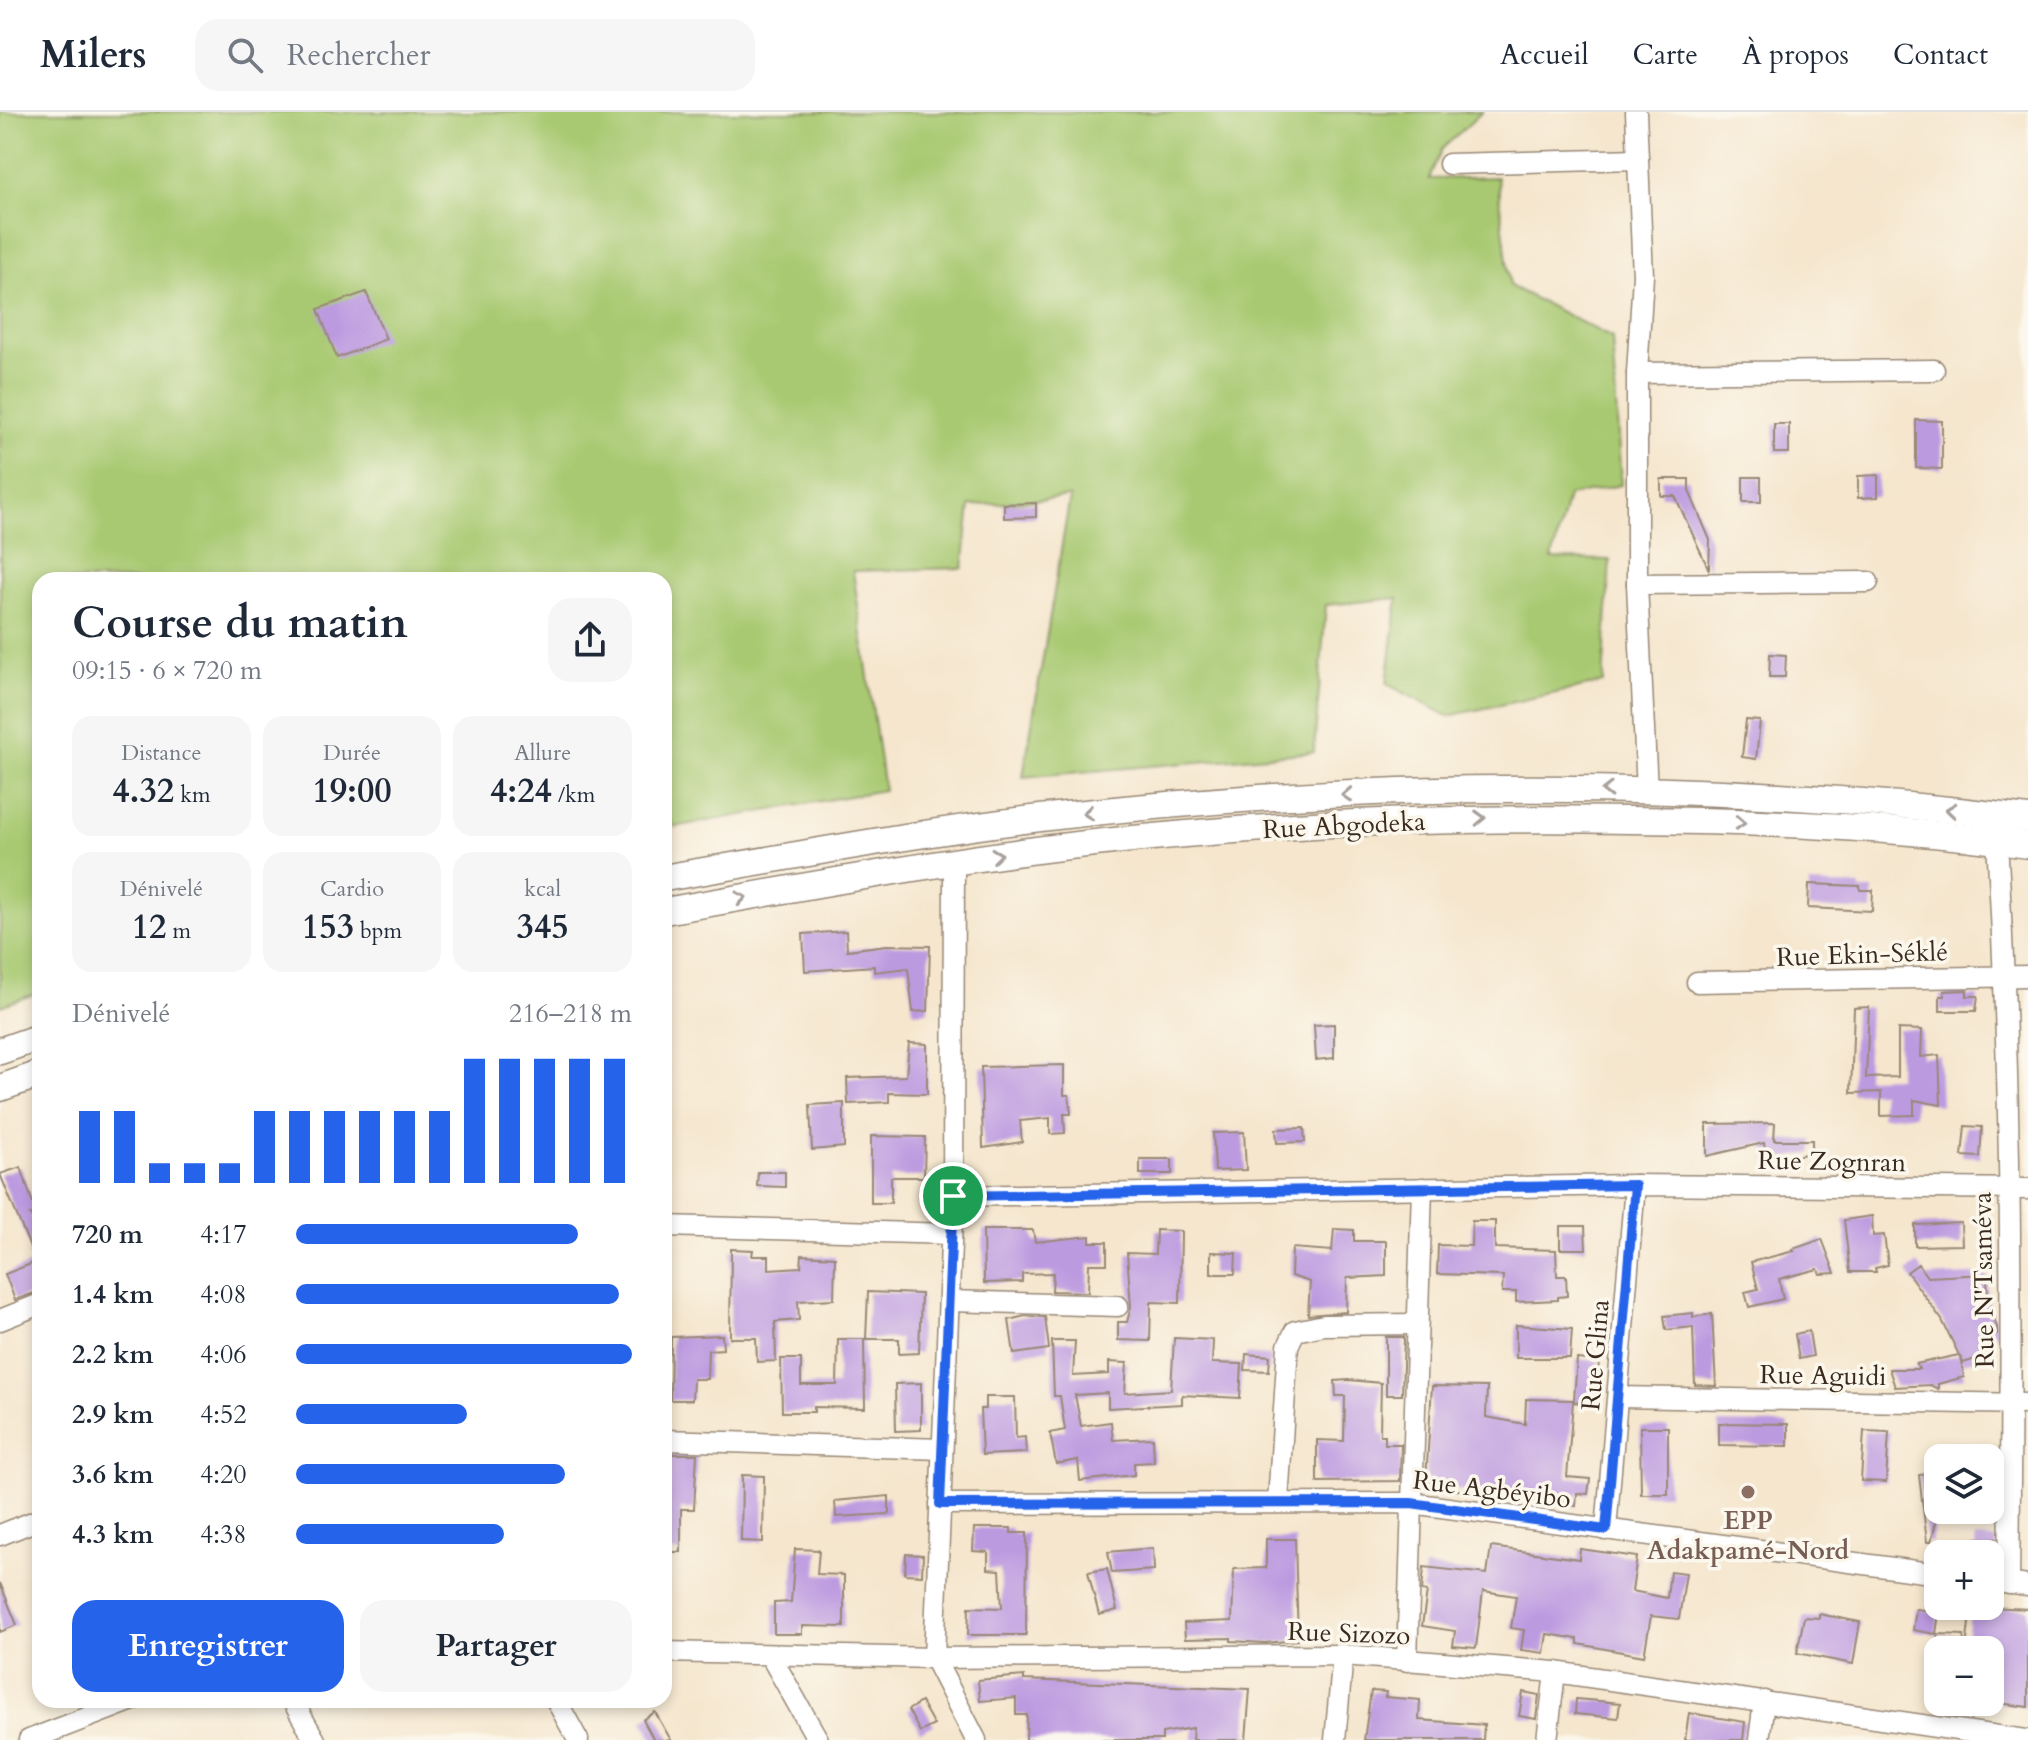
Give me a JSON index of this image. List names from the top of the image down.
{
  "streets": {
    "main road": ["Rue Abgodeka"],
    "street": [
      "Rue Ekin-Séklé",
      "Rue Zognran",
      "Rue N'Tsaméva",
      "Rue Glina",
      "Rue Aguidi",
      "Rue Agbéyibo",
      "Rue Sizozo"
    ]
  },
  "crossings": [
    ["Rue Abgodeka", "Rue N'Tsaméva"],
    ["Rue Ekin-Séklé", "Rue N'Tsaméva"],
    ["Rue Zognran", "Rue N'Tsaméva"],
    ["Rue Zognran", "Rue Glina"],
    ["Rue N'Tsaméva", "Rue Aguidi"],
    ["Rue Glina", "Rue Aguidi"],
    ["Rue Glina", "Rue Agbéyibo"]
  ],
  "places": ["EPP Adakpamé-Nord"],
  "page": {
    "header": "Milers",
    "search": "Rechercher",
    "nav": [
      "Accueil",
      "Carte",
      "À propos",
      "Contact"
    ],
    "heading": ["Course du matin", "09:15 · 6 × 720 m"],
    "stats": [
      ["Distance", "4.32 km"],
      ["Durée", "19:00"],
      ["Allure", "4:24 /km"],
      ["Dénivelé", "12 m"],
      ["Cardio", "153 bpm"],
      ["kcal", "345"]
    ],
    "chart": ["Dénivelé", "216–218 m"],
    "list": [
      {
        "name": "720 m",
        "note": "4:17"
      },
      {
        "name": "1.4 km",
        "note": "4:08"
      },
      {
        "name": "2.2 km",
        "note": "4:06"
      },
      {
        "name": "2.9 km",
        "note": "4:52"
      },
      {
        "name": "3.6 km",
        "note": "4:20"
      },
      {
        "name": "4.3 km",
        "note": "4:38"
      }
    ],
    "map_buttons": ["+", "−"],
    "buttons": ["Enregistrer", "Partager"]
  }
}
